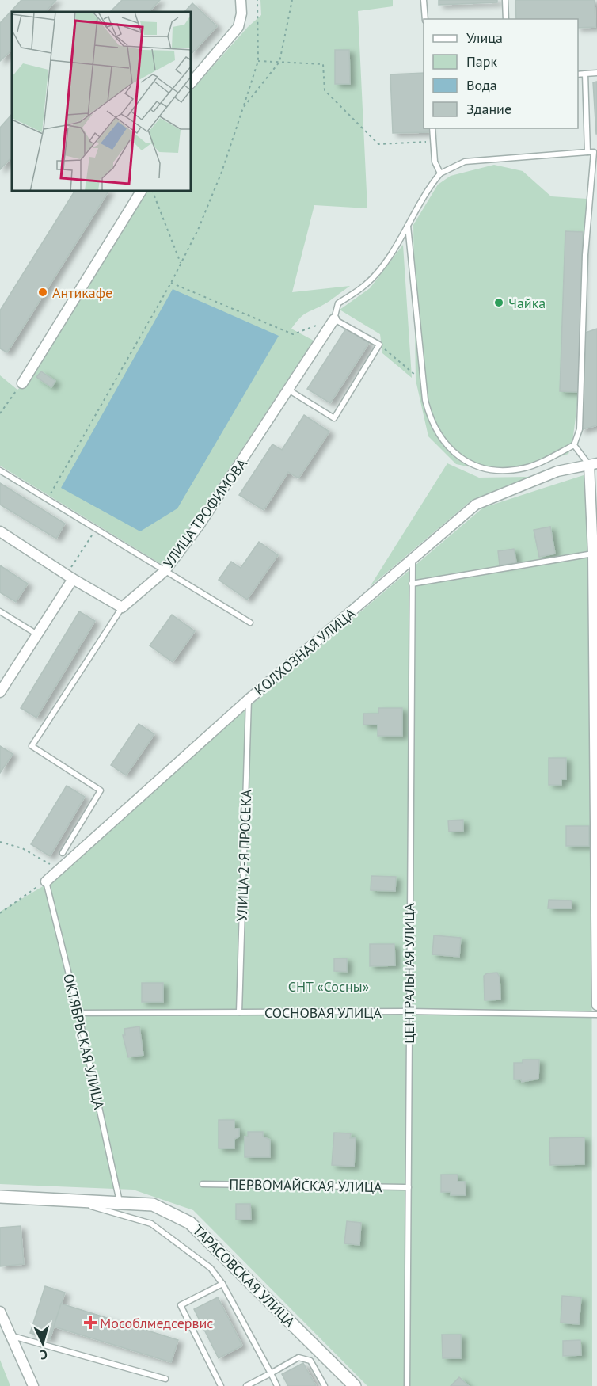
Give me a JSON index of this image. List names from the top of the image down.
{
  "streets": {
    "street": ["УЛИЦА ТРОФИМОВА", "КОЛХОЗНАЯ УЛИЦА", "ТАРАСОВСКАЯ УЛИЦА"],
    "lane": [
      "УЛИЦА 2-Я ПРОСЕКА",
      "ЦЕНТРАЛЬНАЯ УЛИЦА",
      "СОСНОВАЯ УЛИЦА",
      "ОКТЯБРЬСКАЯ УЛИЦА",
      "ПЕРВОМАЙСКАЯ УЛИЦА"
    ]
  },
  "crossings": [
    ["КОЛХОЗНАЯ УЛИЦА", "УЛИЦА 2-Я ПРОСЕКА"],
    ["КОЛХОЗНАЯ УЛИЦА", "ЦЕНТРАЛЬНАЯ УЛИЦА"],
    ["КОЛХОЗНАЯ УЛИЦА", "ОКТЯБРЬСКАЯ УЛИЦА"],
    ["УЛИЦА 2-Я ПРОСЕКА", "СОСНОВАЯ УЛИЦА"],
    ["ЦЕНТРАЛЬНАЯ УЛИЦА", "СОСНОВАЯ УЛИЦА"],
    ["ЦЕНТРАЛЬНАЯ УЛИЦА", "ПЕРВОМАЙСКАЯ УЛИЦА"],
    ["СОСНОВАЯ УЛИЦА", "ОКТЯБРЬСКАЯ УЛИЦА"],
    ["ОКТЯБРЬСКАЯ УЛИЦА", "ТАРАСОВСКАЯ УЛИЦА"]
  ],
  "parks": ["СНТ «Сосны»"],
  "places": {
    "other": ["Антикафе", "Чайка"],
    "health": ["Мособлмедсервис"]
  },
  "legend": [
    "Улица",
    "Парк",
    "Вода",
    "Здание"
  ],
  "north": "bottom"
}
